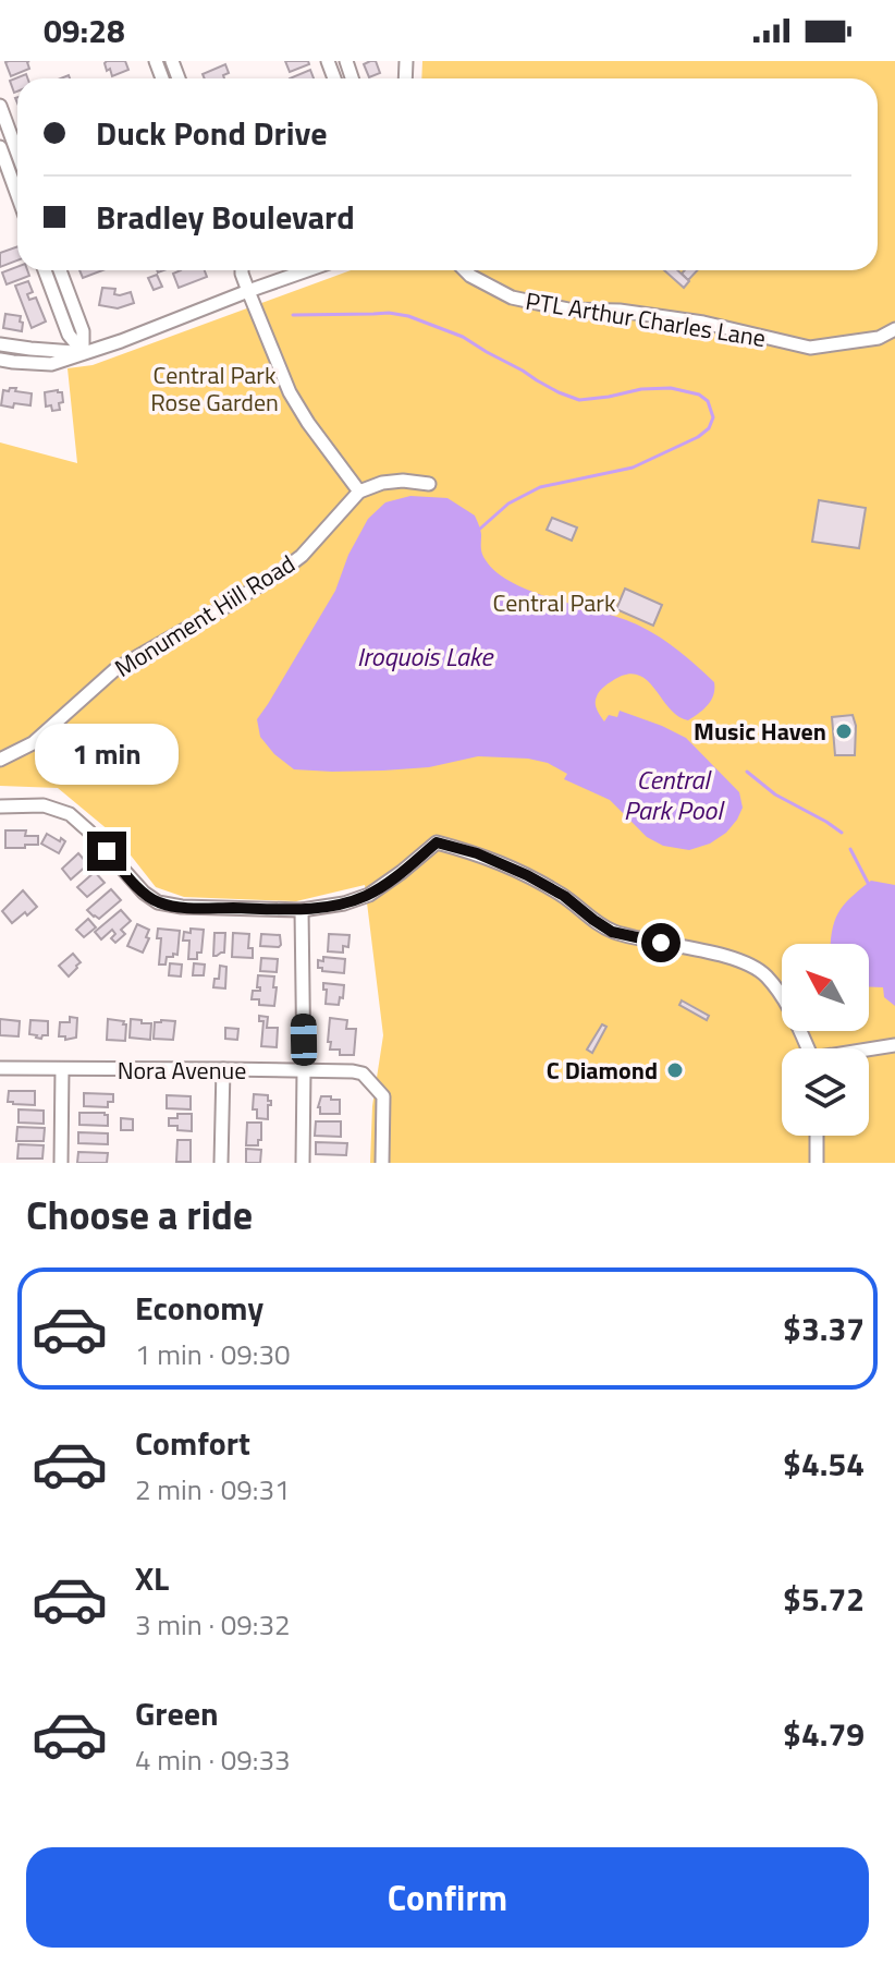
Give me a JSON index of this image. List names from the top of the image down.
{
  "streets": {
    "street": ["PTL Arthur Charles Lane", "Monument Hill Road", "Nora Avenue"]
  },
  "water": ["Iroquois Lake", "Central Park Pool"],
  "parks": ["Central Park Rose Garden", "Central Park"],
  "places": ["Music Haven", "C Diamond"],
  "north": "top left",
  "page": {
    "status": "09:28",
    "banner": ["Duck Pond Drive", "Bradley Boulevard"],
    "bubble": "1 min",
    "heading": "Choose a ride",
    "list": [
      {
        "name": "Economy",
        "note": "1 min · 09:30",
        "value": "$3.37"
      },
      {
        "name": "Comfort",
        "note": "2 min · 09:31",
        "value": "$4.54"
      },
      {
        "name": "XL",
        "note": "3 min · 09:32",
        "value": "$5.72"
      },
      {
        "name": "Green",
        "note": "4 min · 09:33",
        "value": "$4.79"
      }
    ],
    "buttons": "Confirm"
  }
}
